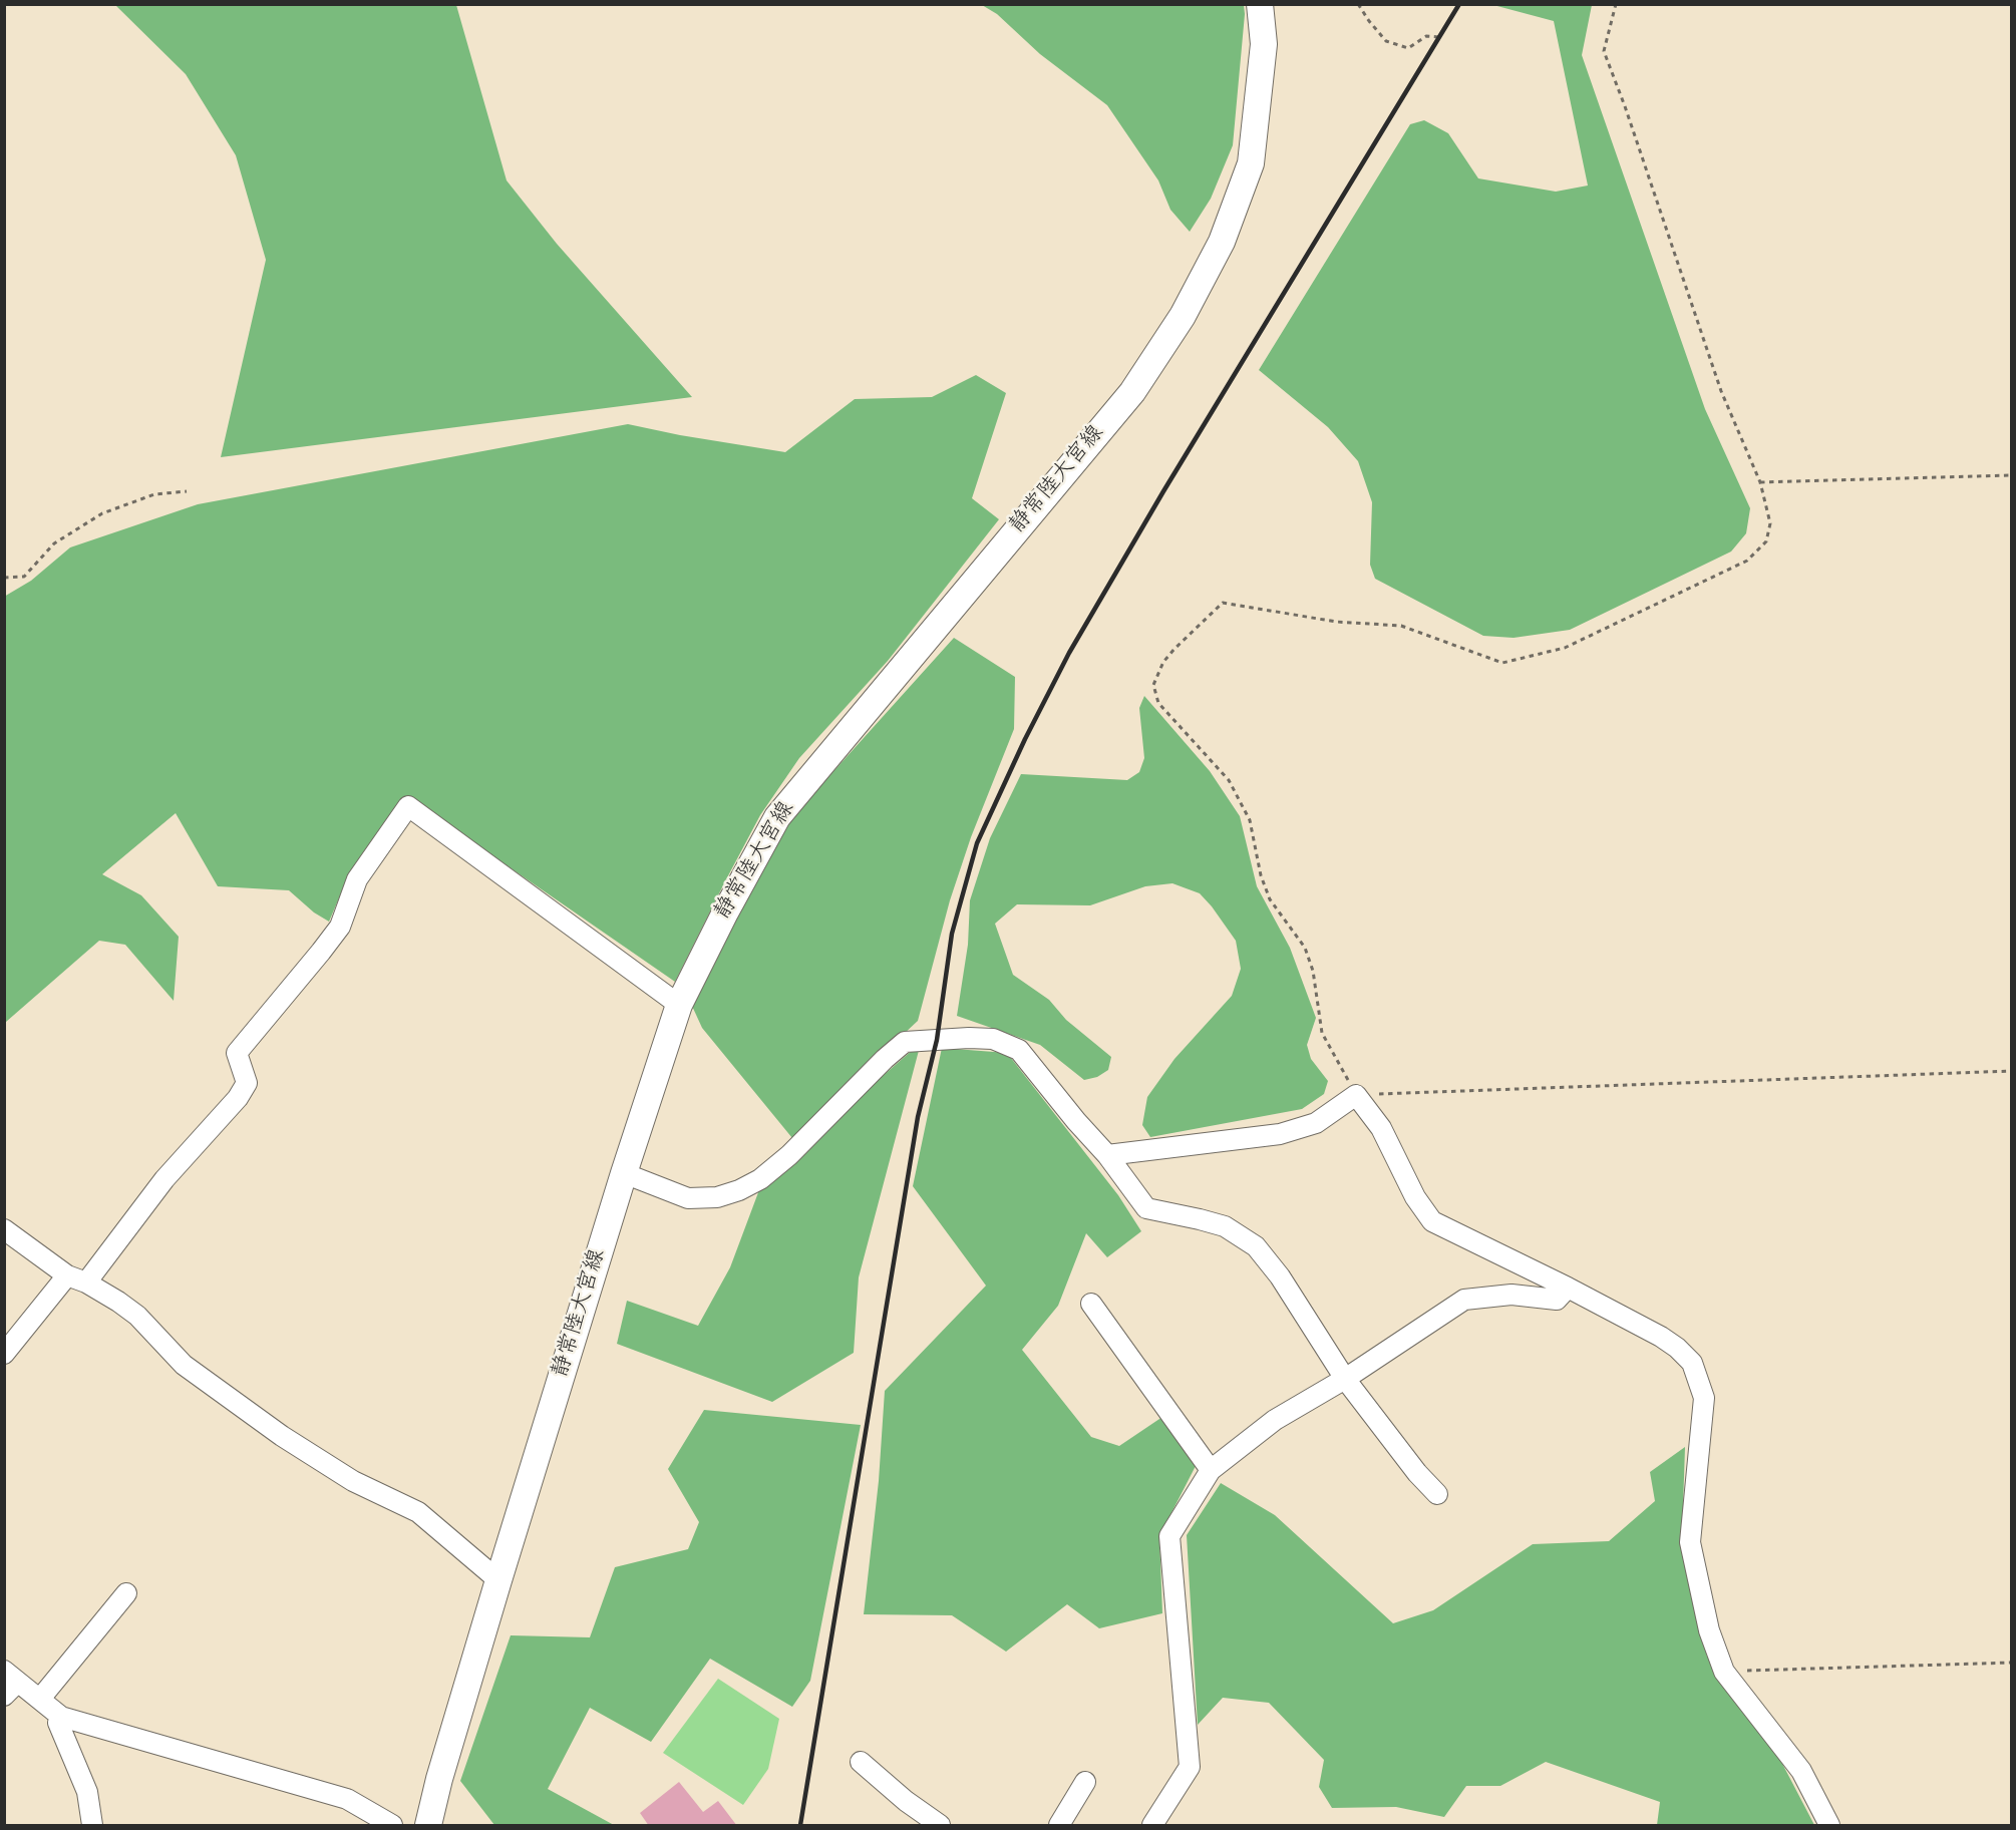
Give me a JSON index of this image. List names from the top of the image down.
{
  "streets": {
    "main road": ["静常陸大宮線"]
  }
}
